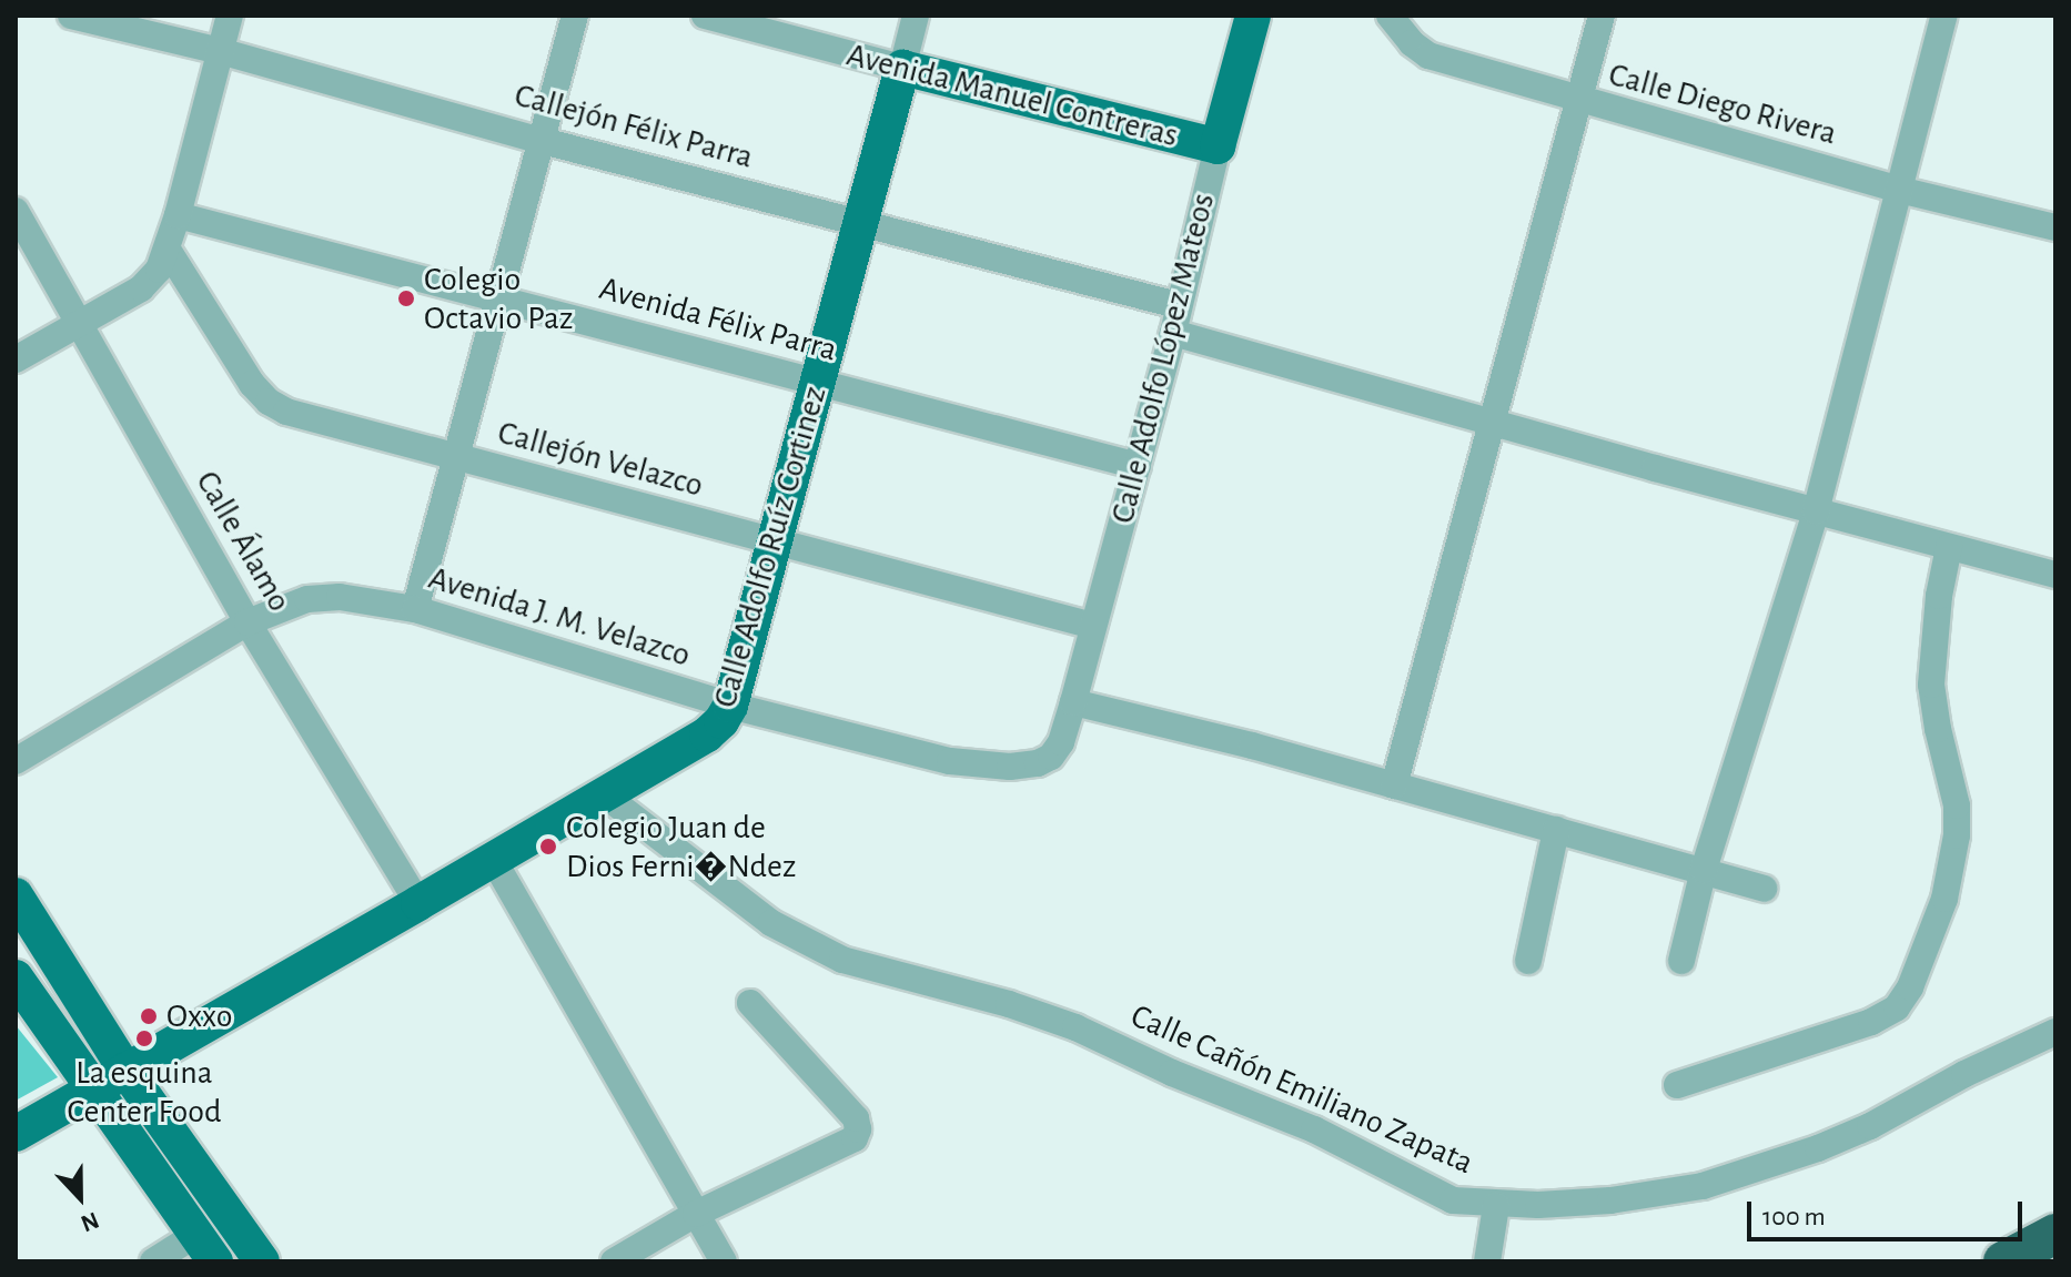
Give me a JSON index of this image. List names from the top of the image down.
{
  "streets": {
    "main road": ["Avenida Manuel Contreras", "Calle Adolfo López Mateos", "Calle Adolfo Ruíz Cortinez"],
    "street": [
      "Calle Diego Rivera",
      "Callejón Félix Parra",
      "Avenida Félix Parra",
      "Callejón Velazco",
      "Calle Álamo",
      "Avenida J. M. Velazco",
      "Calle Cañón Emiliano Zapata"
    ]
  },
  "crossings": [
    ["Avenida Manuel Contreras", "Calle Adolfo López Mateos"],
    ["Avenida Manuel Contreras", "Calle Adolfo Ruíz Cortinez"],
    ["Callejón Félix Parra", "Calle Adolfo López Mateos"],
    ["Callejón Félix Parra", "Calle Adolfo Ruíz Cortinez"],
    ["Avenida Félix Parra", "Calle Adolfo López Mateos"],
    ["Avenida Félix Parra", "Calle Adolfo Ruíz Cortinez"],
    ["Calle Adolfo López Mateos", "Callejón Velazco"],
    ["Calle Adolfo López Mateos", "Avenida J. M. Velazco"],
    ["Callejón Velazco", "Calle Adolfo Ruíz Cortinez"],
    ["Calle Álamo", "Calle Adolfo Ruíz Cortinez"],
    ["Calle Álamo", "Avenida J. M. Velazco"],
    ["Calle Adolfo Ruíz Cortinez", "Avenida J. M. Velazco"],
    ["Calle Adolfo Ruíz Cortinez", "Calle Cañón Emiliano Zapata"]
  ],
  "places": [
    "Colegio Octavio Paz",
    "Colegio Juan de Dios Ferni�Ndez",
    "Oxxo",
    "La esquina Center Food"
  ],
  "scale_bar": "100 m",
  "north": "bottom"
}
